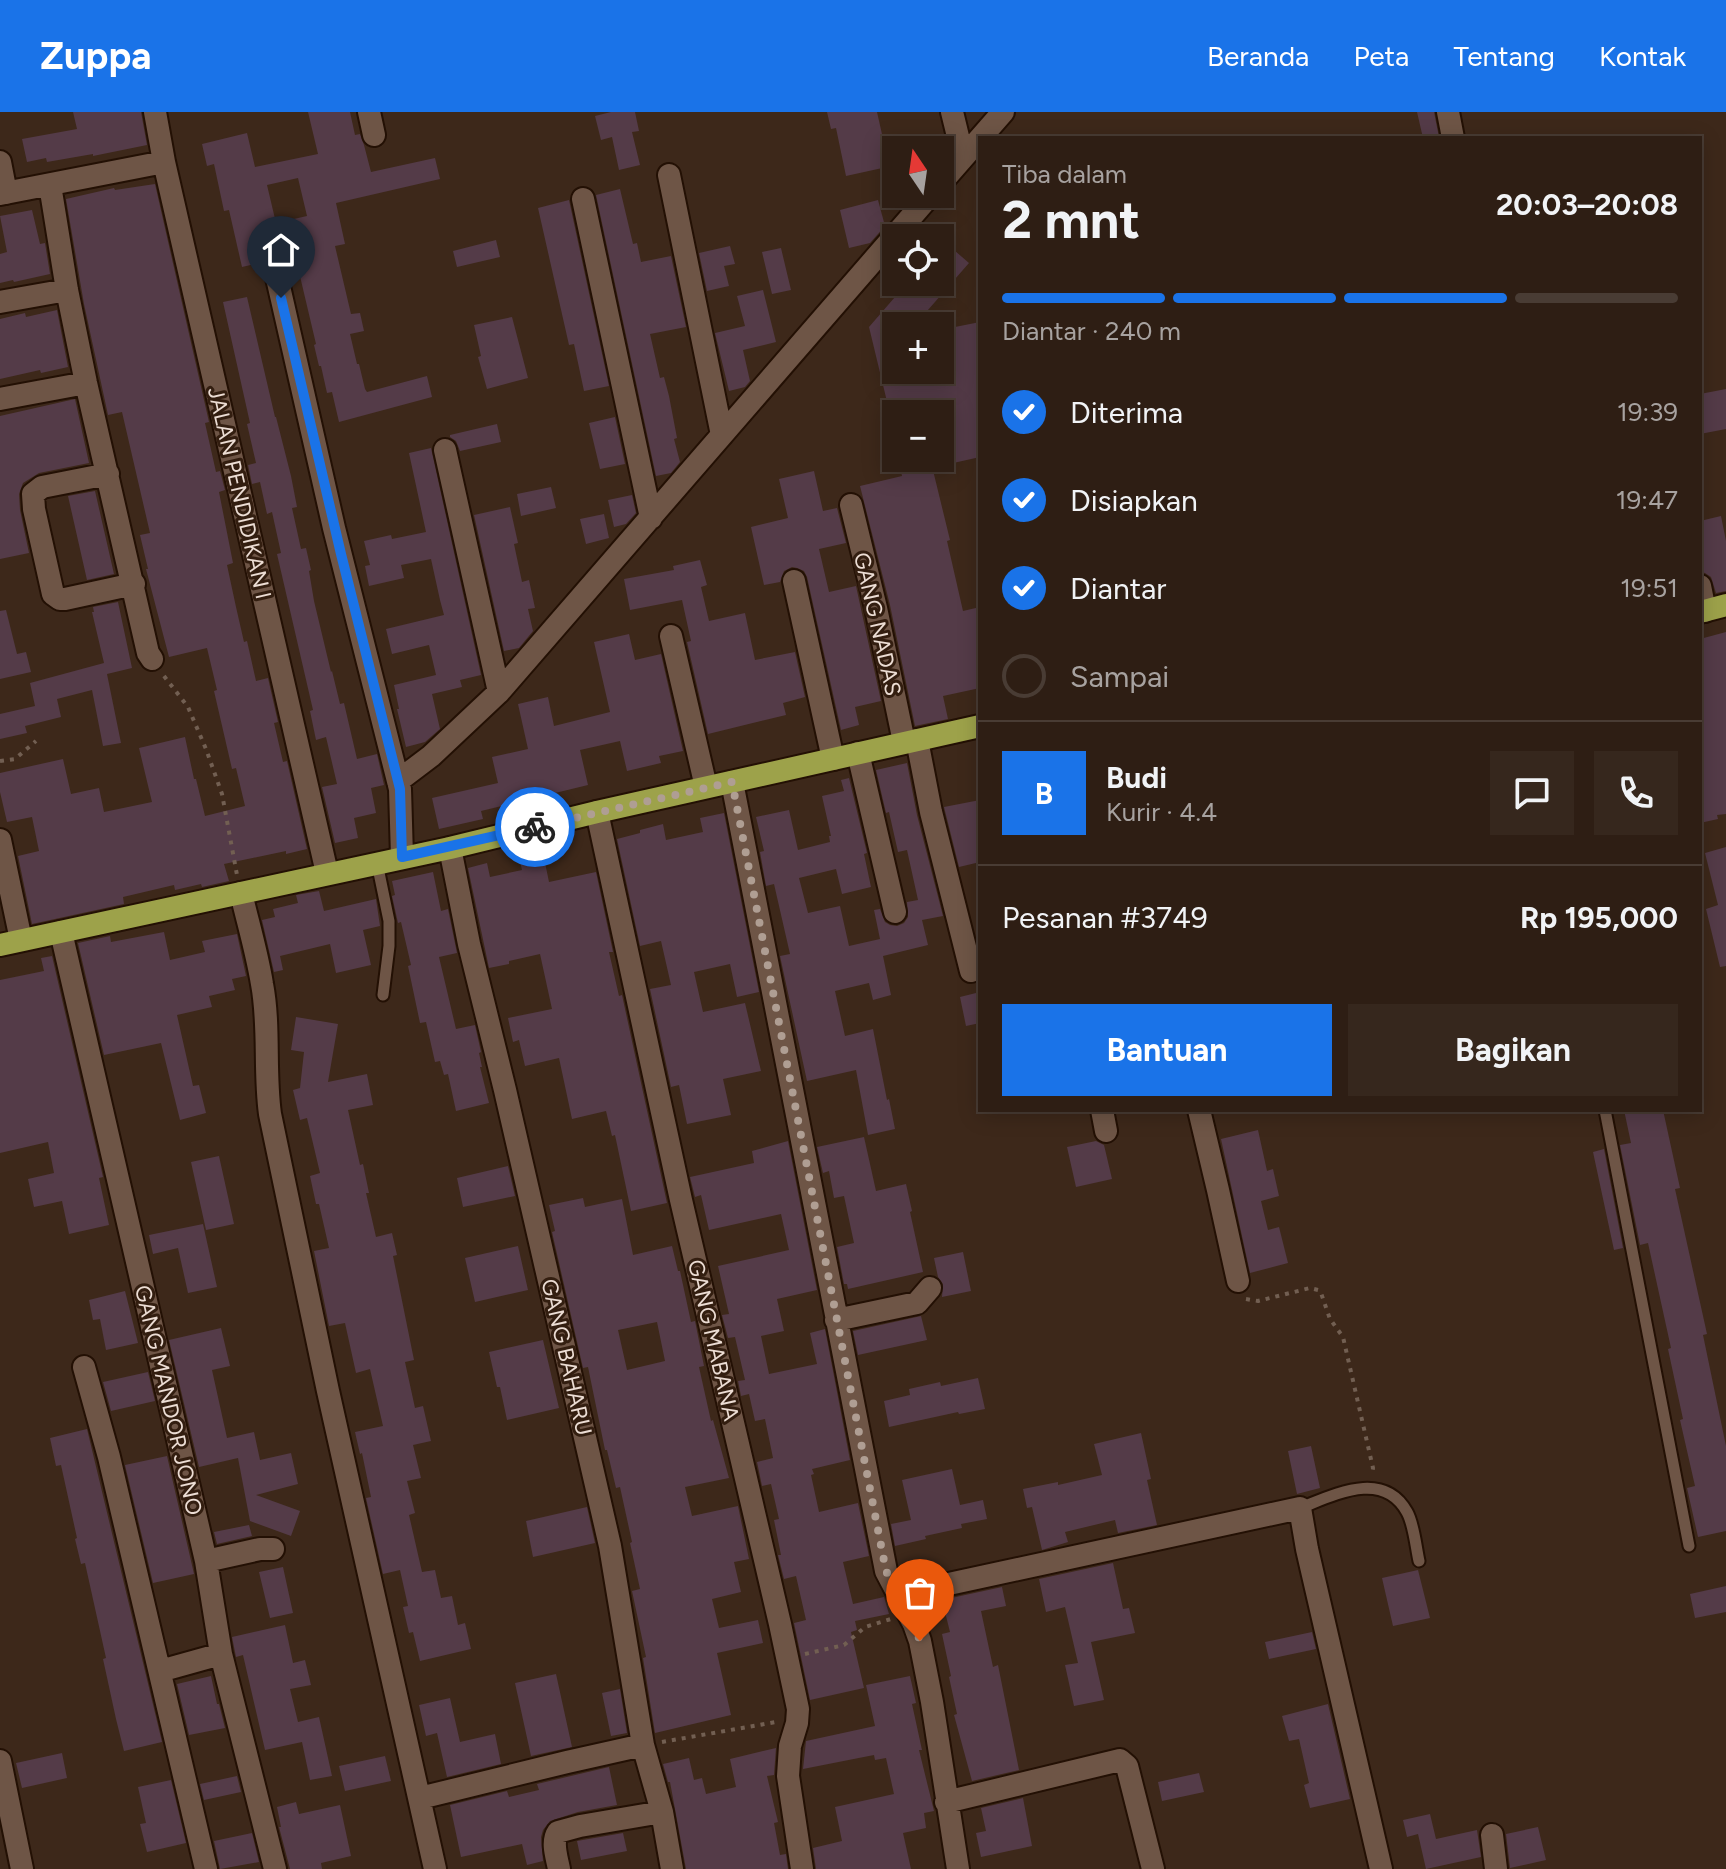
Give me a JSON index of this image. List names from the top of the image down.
{
  "streets": {
    "street": [
      "JALAN PENDIDIKAN I",
      "GANG NADAS",
      "GANG MABANA",
      "GANG BAHARU",
      "GANG MANDOR JONO"
    ]
  },
  "north": "top",
  "page": {
    "header": "Zuppa",
    "nav": [
      "Beranda",
      "Peta",
      "Tentang",
      "Kontak"
    ],
    "map_buttons": ["+", "−"],
    "heading": ["2 mnt", "Tiba dalam", "20:03–20:08"],
    "panel": [
      "Budi",
      "Kurir · 4.4",
      "Pesanan #3749",
      "Rp 195,000"
    ],
    "bar": "Diantar · 240 m",
    "list": [
      ["Diterima", "19:39"],
      ["Disiapkan", "19:47"],
      ["Diantar", "19:51"],
      "Sampai"
    ],
    "round": "B",
    "buttons": ["Bantuan", "Bagikan"]
  }
}
